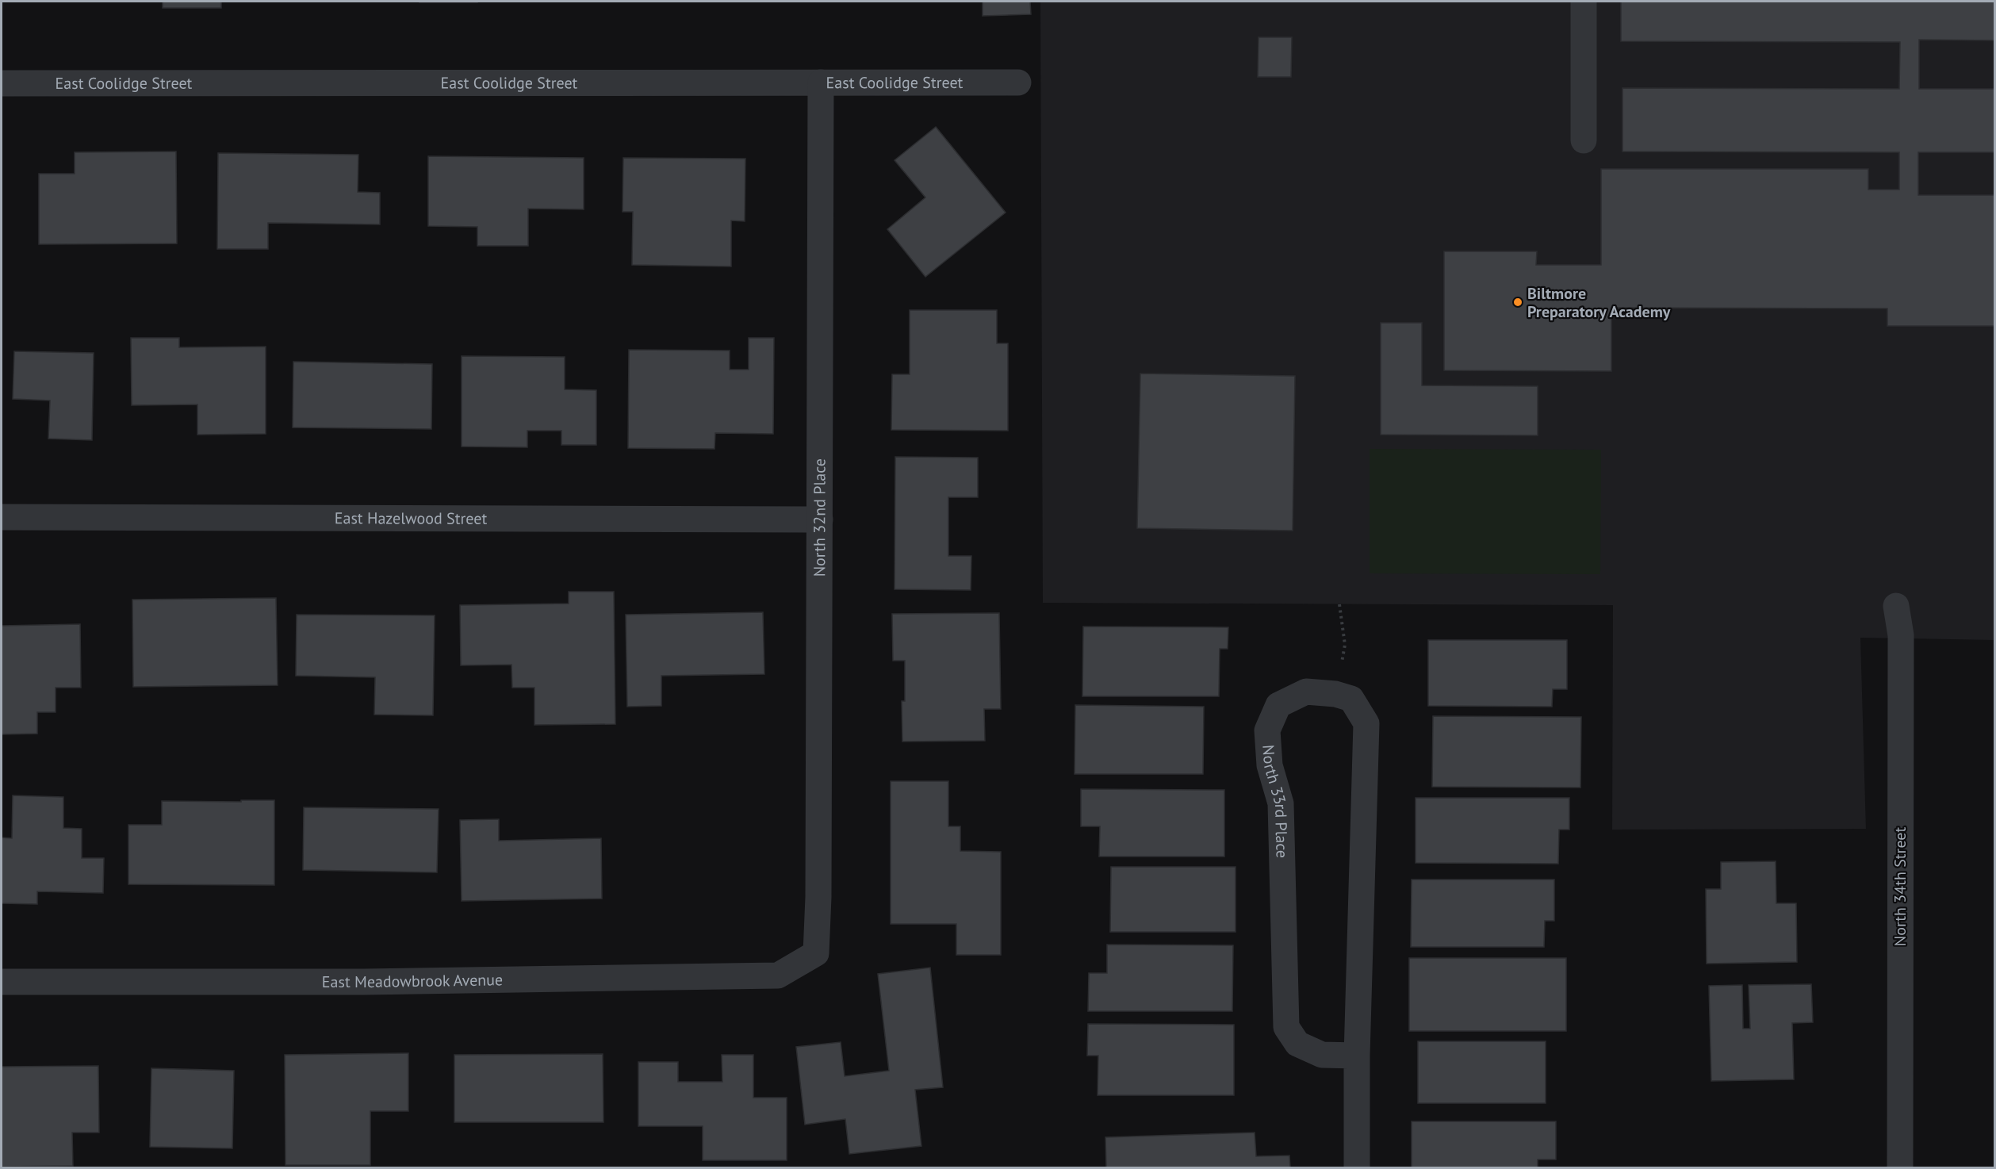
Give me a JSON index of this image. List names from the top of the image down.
{
  "streets": {
    "street": [
      "East Coolidge Street",
      "East Hazelwood Street",
      "North 32nd Place",
      "North 33rd Place",
      "North 34th Street",
      "East Meadowbrook Avenue"
    ]
  },
  "crossings": [
    ["East Coolidge Street", "North 32nd Place"],
    ["East Hazelwood Street", "North 32nd Place"],
    ["North 32nd Place", "East Meadowbrook Avenue"]
  ],
  "places": ["Biltmore Preparatory Academy"]
}
